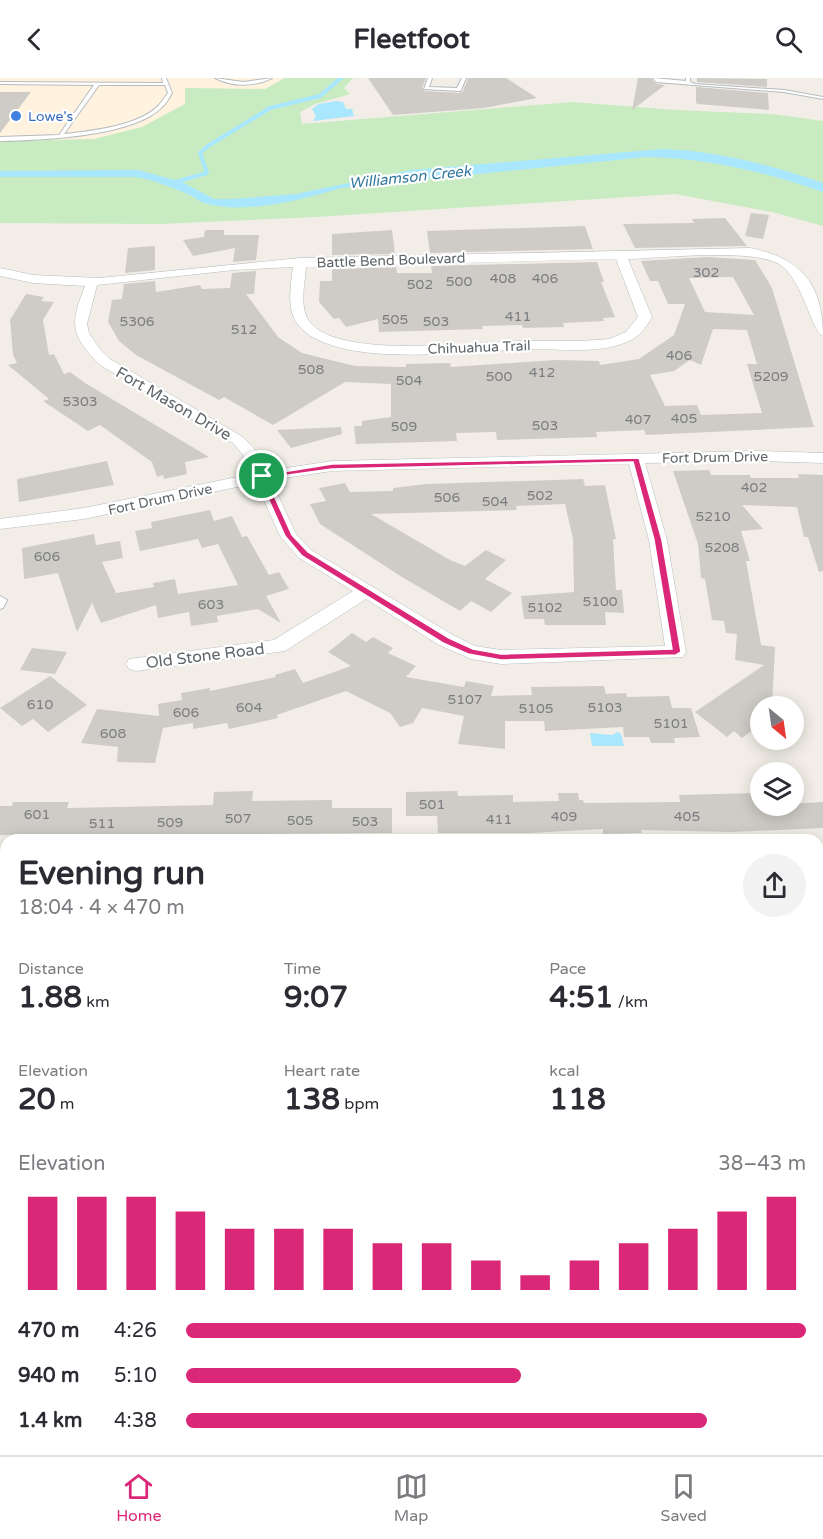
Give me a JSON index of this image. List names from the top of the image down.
{
  "streets": {
    "street": [
      "Battle Bend Boulevard",
      "Chihuahua Trail",
      "Fort Mason Drive",
      "Fort Drum Drive",
      "Old Stone Road"
    ]
  },
  "crossings": [
    ["Battle Bend Boulevard", "Chihuahua Trail"],
    ["Battle Bend Boulevard", "Fort Mason Drive"],
    ["Fort Mason Drive", "Fort Drum Drive"],
    ["Fort Mason Drive", "Old Stone Road"]
  ],
  "water": ["Williamson Creek"],
  "places": ["Lowe's"],
  "house_numbers": [
    "302",
    "408",
    "406",
    "500",
    "502",
    "411",
    "505",
    "5306",
    "503",
    "512",
    "406",
    "508",
    "412",
    "500",
    "5209",
    "504",
    "5303",
    "405",
    "407",
    "503",
    "509",
    "402",
    "502",
    "506",
    "504",
    "5210",
    "5208",
    "606",
    "5100",
    "603",
    "5102",
    "5107",
    "610",
    "604",
    "5103",
    "5105",
    "606",
    "5101",
    "608",
    "501",
    "601",
    "409",
    "405",
    "507",
    "411",
    "505",
    "503",
    "509",
    "511"
  ],
  "north": "bottom right",
  "page": {
    "header": "Fleetfoot",
    "heading": ["Evening run", "18:04 · 4 × 470 m"],
    "stats": [
      ["Distance", "1.88 km"],
      ["Time", "9:07"],
      ["Pace", "4:51 /km"],
      ["Elevation", "20 m"],
      ["Heart rate", "138 bpm"],
      ["kcal", "118"]
    ],
    "chart": ["Elevation", "38–43 m"],
    "list": [
      {
        "name": "470 m",
        "note": "4:26"
      },
      {
        "name": "940 m",
        "note": "5:10"
      },
      {
        "name": "1.4 km",
        "note": "4:38"
      }
    ],
    "tabs": ["Home", "Map", "Saved"]
  }
}
